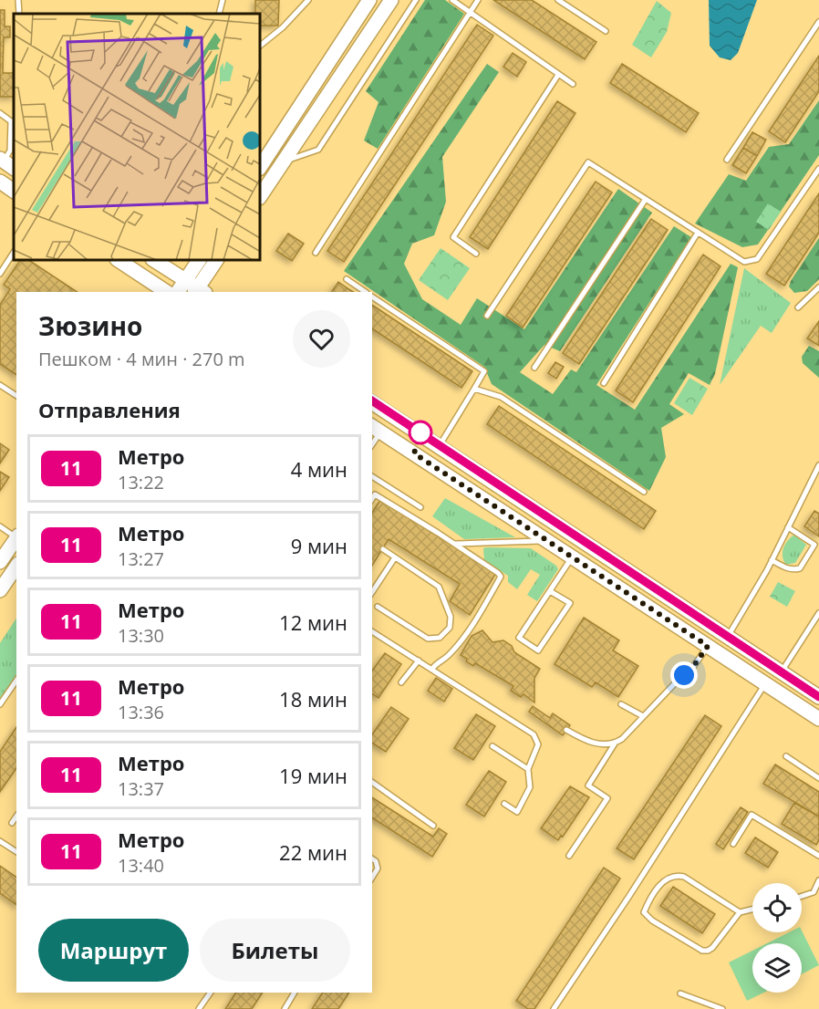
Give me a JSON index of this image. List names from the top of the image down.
{
  "lines": ["metro line 11"],
  "page": {
    "heading": [
      ["Зюзино", "Пешком · 4 мин · 270 m"],
      "Отправления"
    ],
    "list": [
      {
        "mark": "11",
        "name": "Метро",
        "note": "13:22",
        "value": "4 мин"
      },
      {
        "mark": "11",
        "name": "Метро",
        "note": "13:27",
        "value": "9 мин"
      },
      {
        "mark": "11",
        "name": "Метро",
        "note": "13:30",
        "value": "12 мин"
      },
      {
        "mark": "11",
        "name": "Метро",
        "note": "13:36",
        "value": "18 мин"
      },
      {
        "mark": "11",
        "name": "Метро",
        "note": "13:37",
        "value": "19 мин"
      },
      {
        "mark": "11",
        "name": "Метро",
        "note": "13:40",
        "value": "22 мин"
      }
    ],
    "buttons": ["Маршрут", "Билеты"]
  }
}
